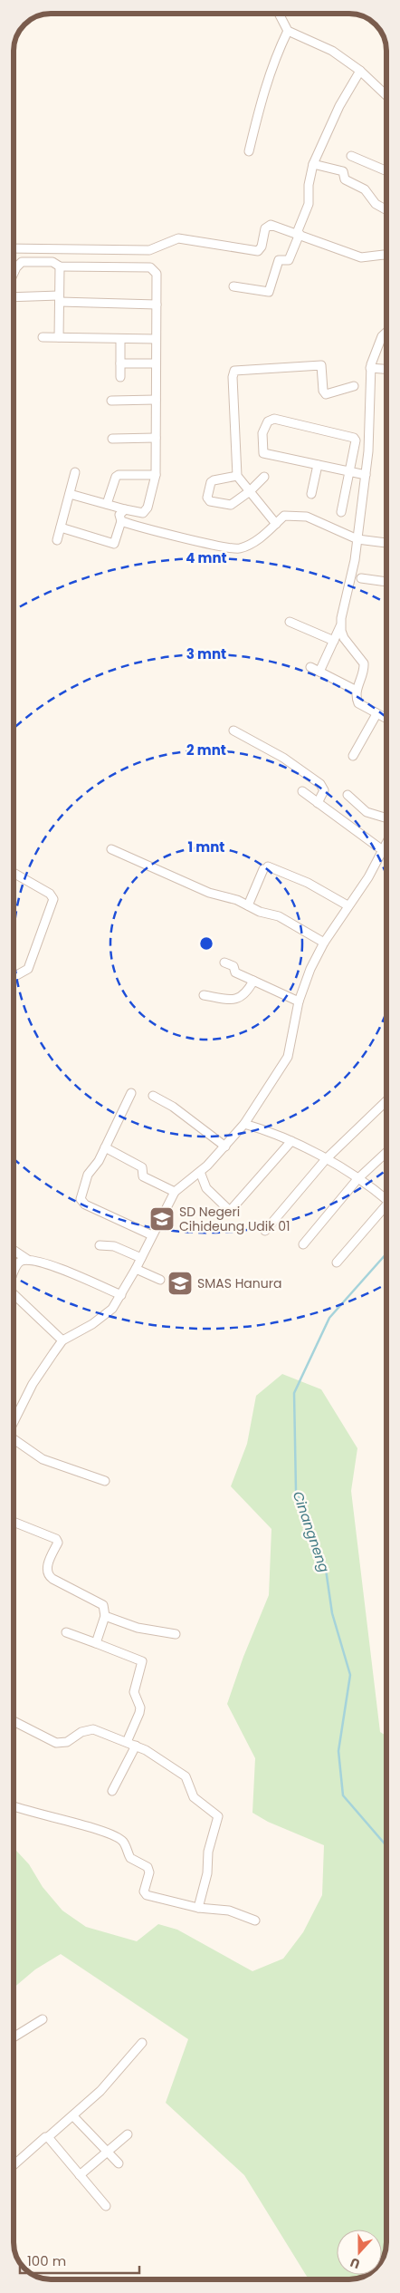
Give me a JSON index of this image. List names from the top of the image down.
{
  "water": ["Cinangneng"],
  "places": {
    "school or university": ["SD Negeri Cihideung Udik 01", "SMAS Hanura"]
  },
  "scale_bar": "100 m",
  "north": "bottom",
  "rings": [
    "4 mnt",
    "3 mnt",
    "2 mnt",
    "1 mnt"
  ]
}
